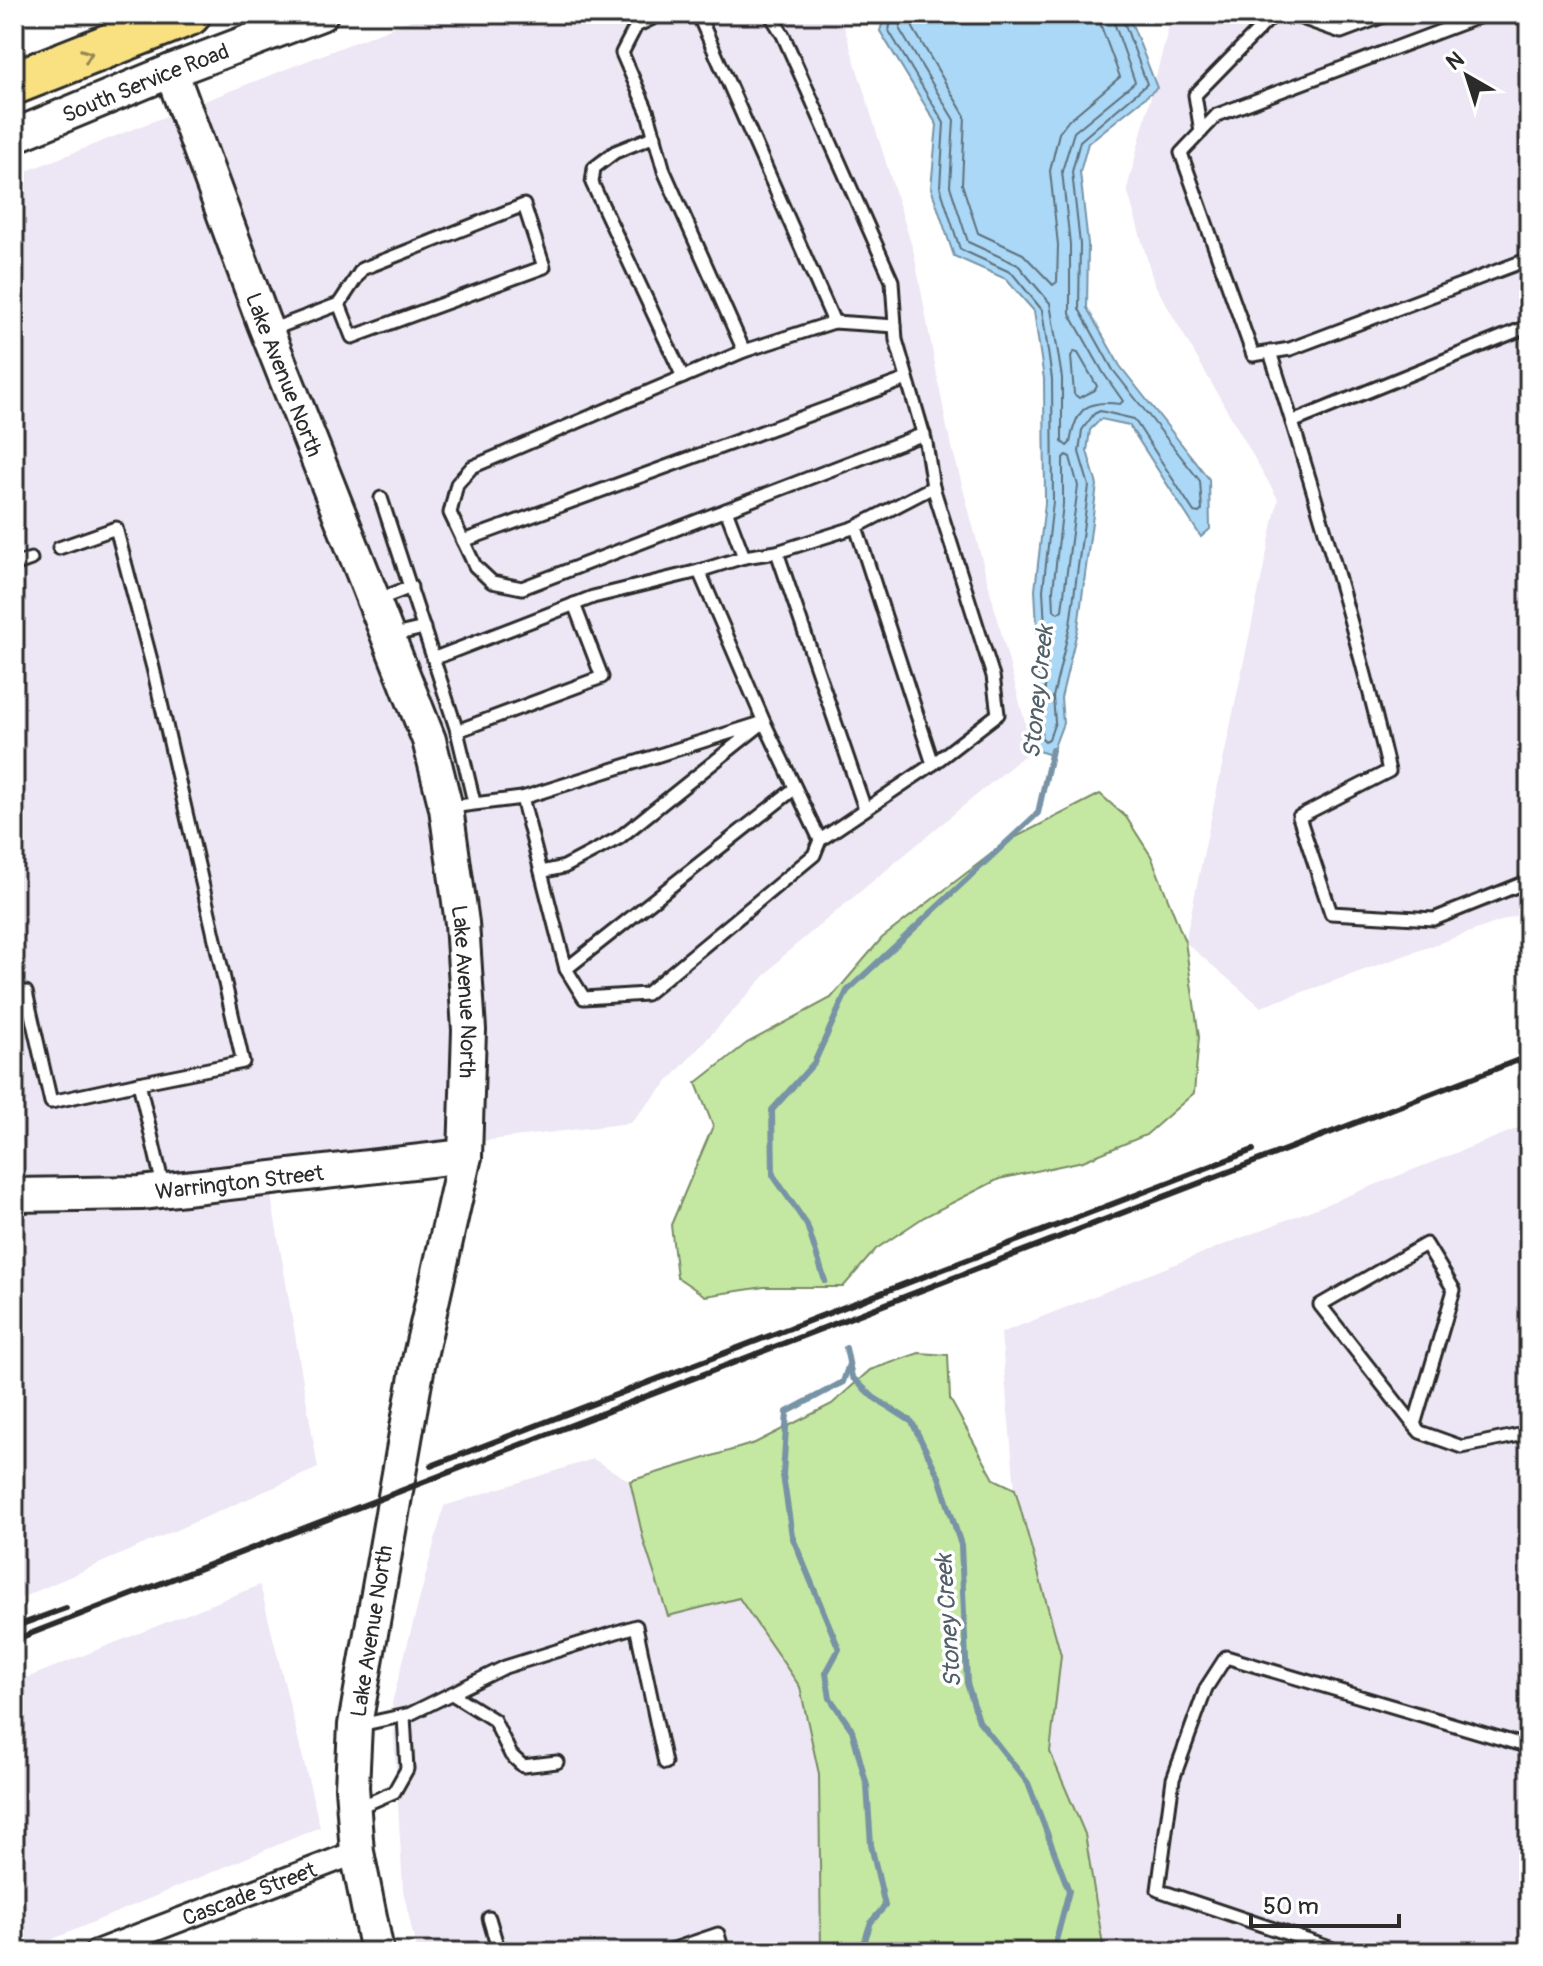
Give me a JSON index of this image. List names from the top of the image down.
{
  "streets": {
    "street": [
      "South Service Road",
      "Lake Avenue North",
      "Warrington Street",
      "Cascade Street"
    ]
  },
  "crossings": [
    ["South Service Road", "Lake Avenue North"],
    ["Lake Avenue North", "Warrington Street"],
    ["Lake Avenue North", "Cascade Street"]
  ],
  "water": ["Stoney Creek"],
  "scale_bar": "50 m",
  "north": "top left"
}
